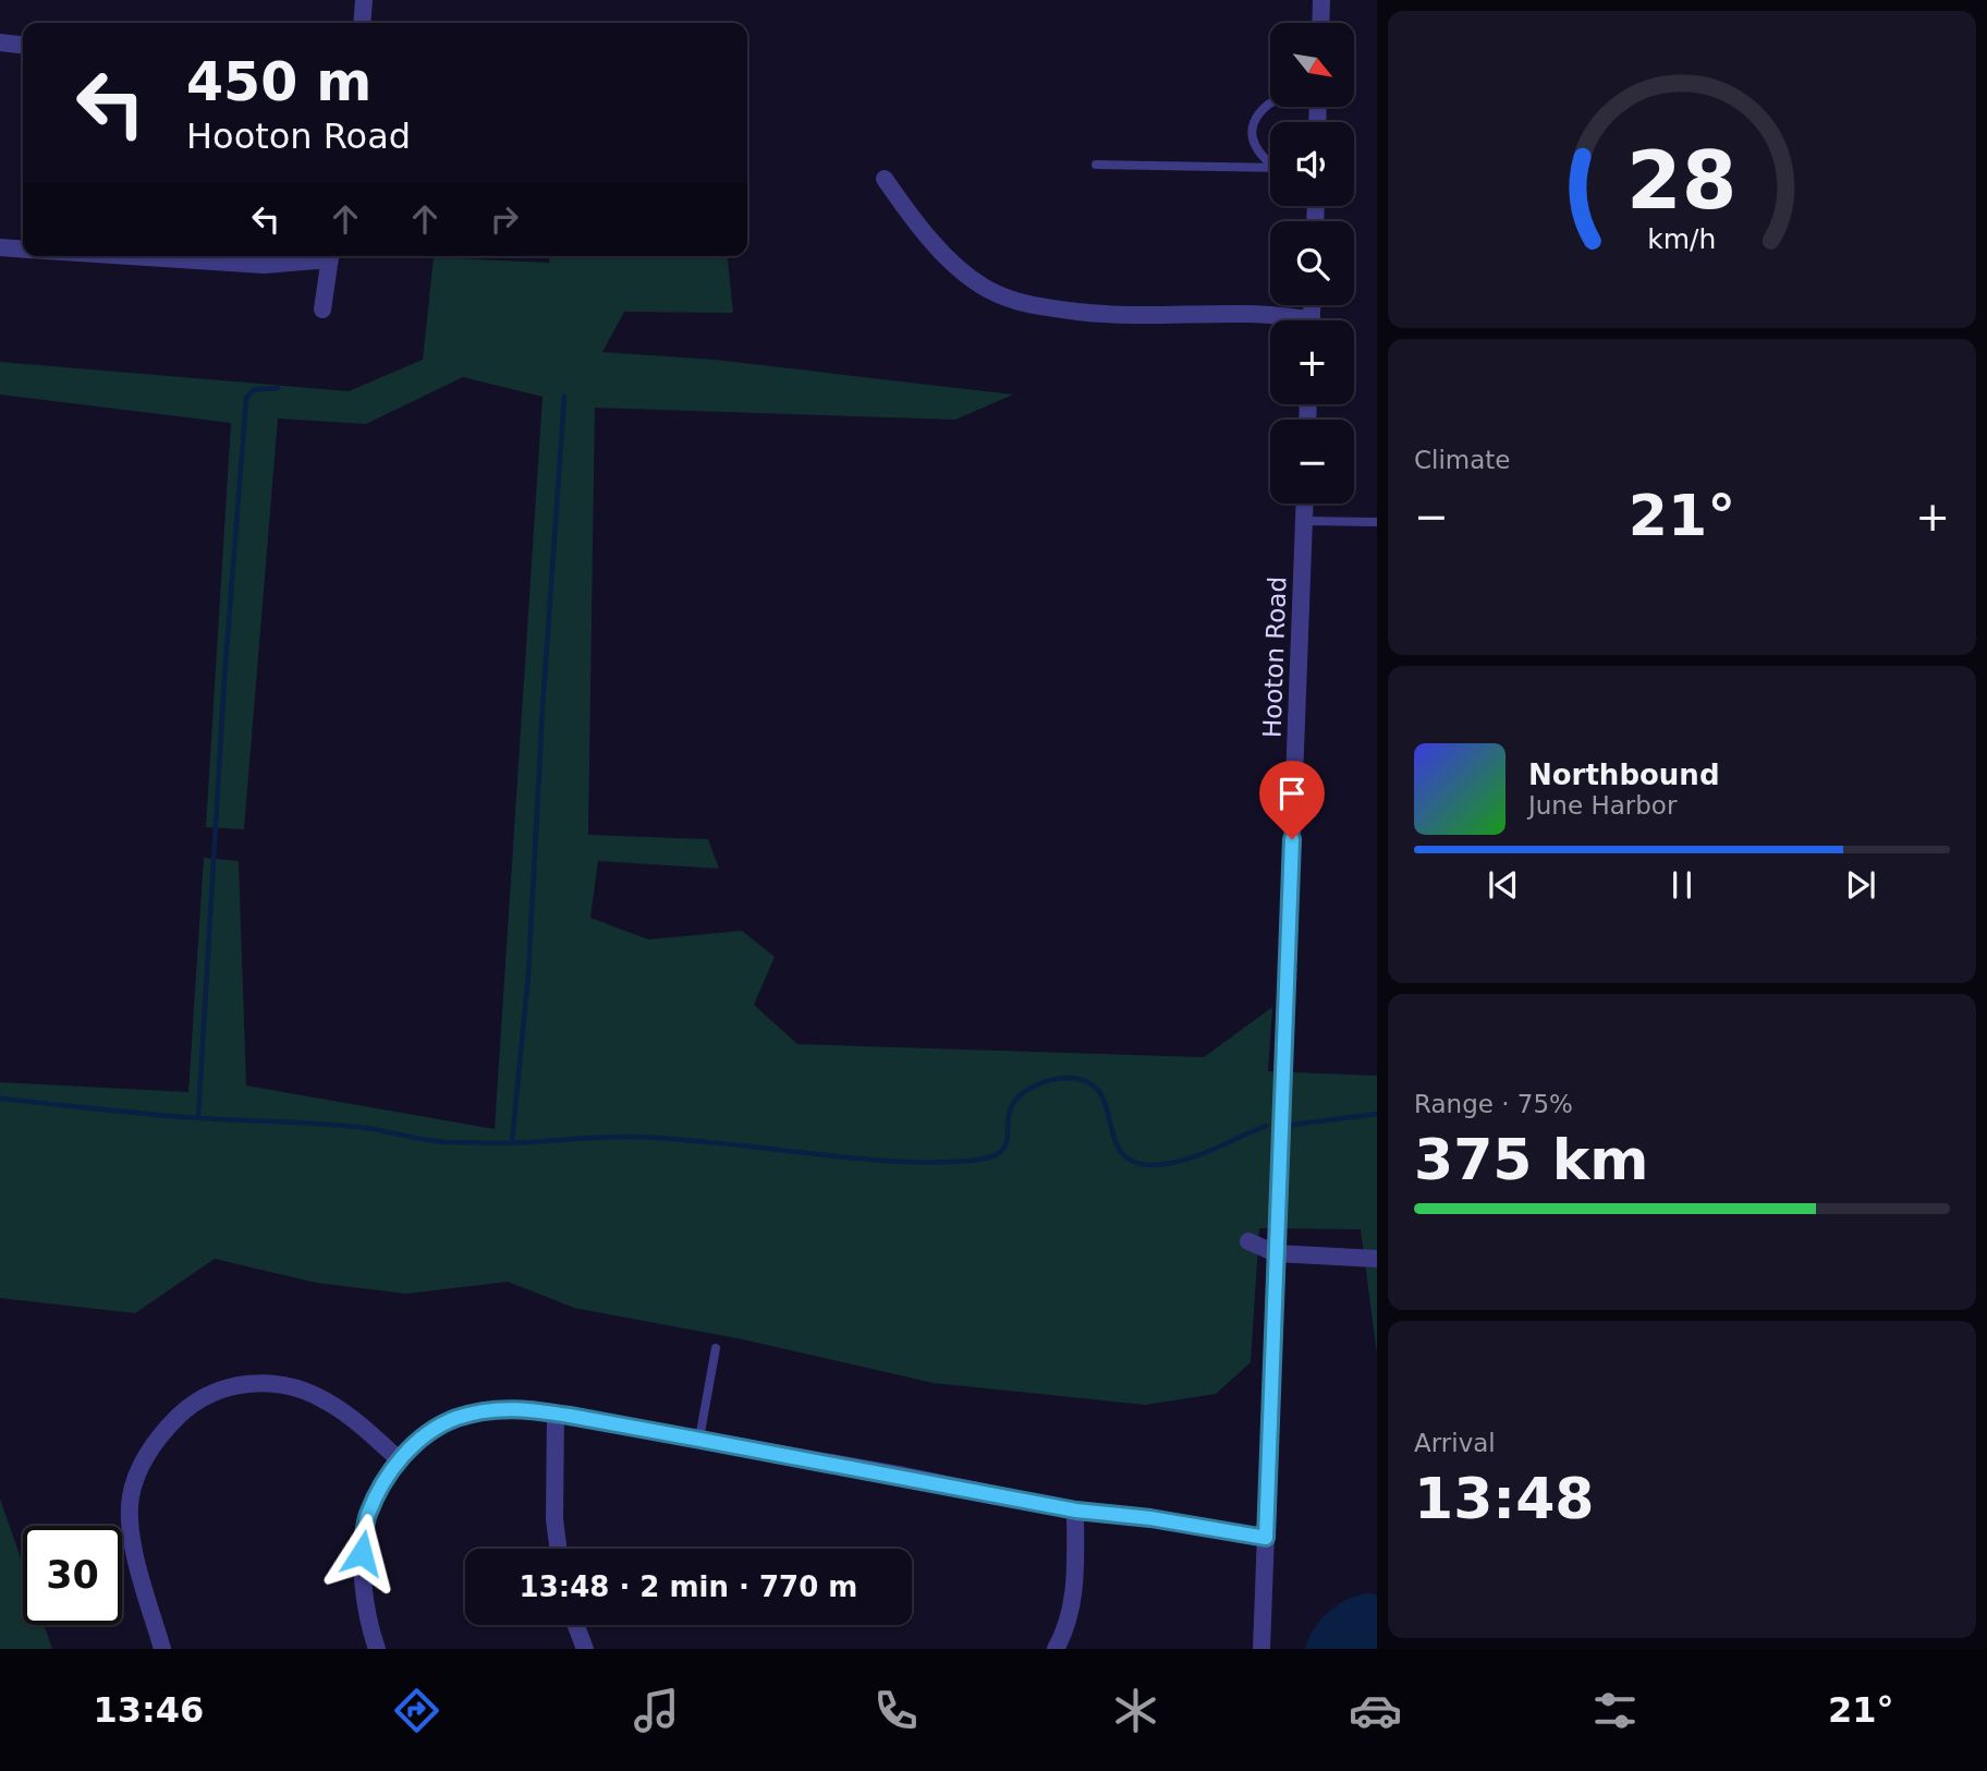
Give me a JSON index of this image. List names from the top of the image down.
{
  "streets": {
    "street": ["Hooton Road"]
  },
  "north": "bottom right",
  "page": {
    "map_buttons": ["+", "−"],
    "turn": ["450 m", "Hooton Road"],
    "tile": [
      "Climate",
      ["Range · 75%", "375 km"],
      ["Arrival", "13:48"]
    ],
    "heat": ["−", "21°", "+"],
    "song": ["Northbound", "June Harbor"],
    "limit": "30",
    "trip": "13:48 · 2 min · 770 m",
    "tabs": ["13:46", "21°"],
    "gauge": ["28", "km/h"]
  }
}
